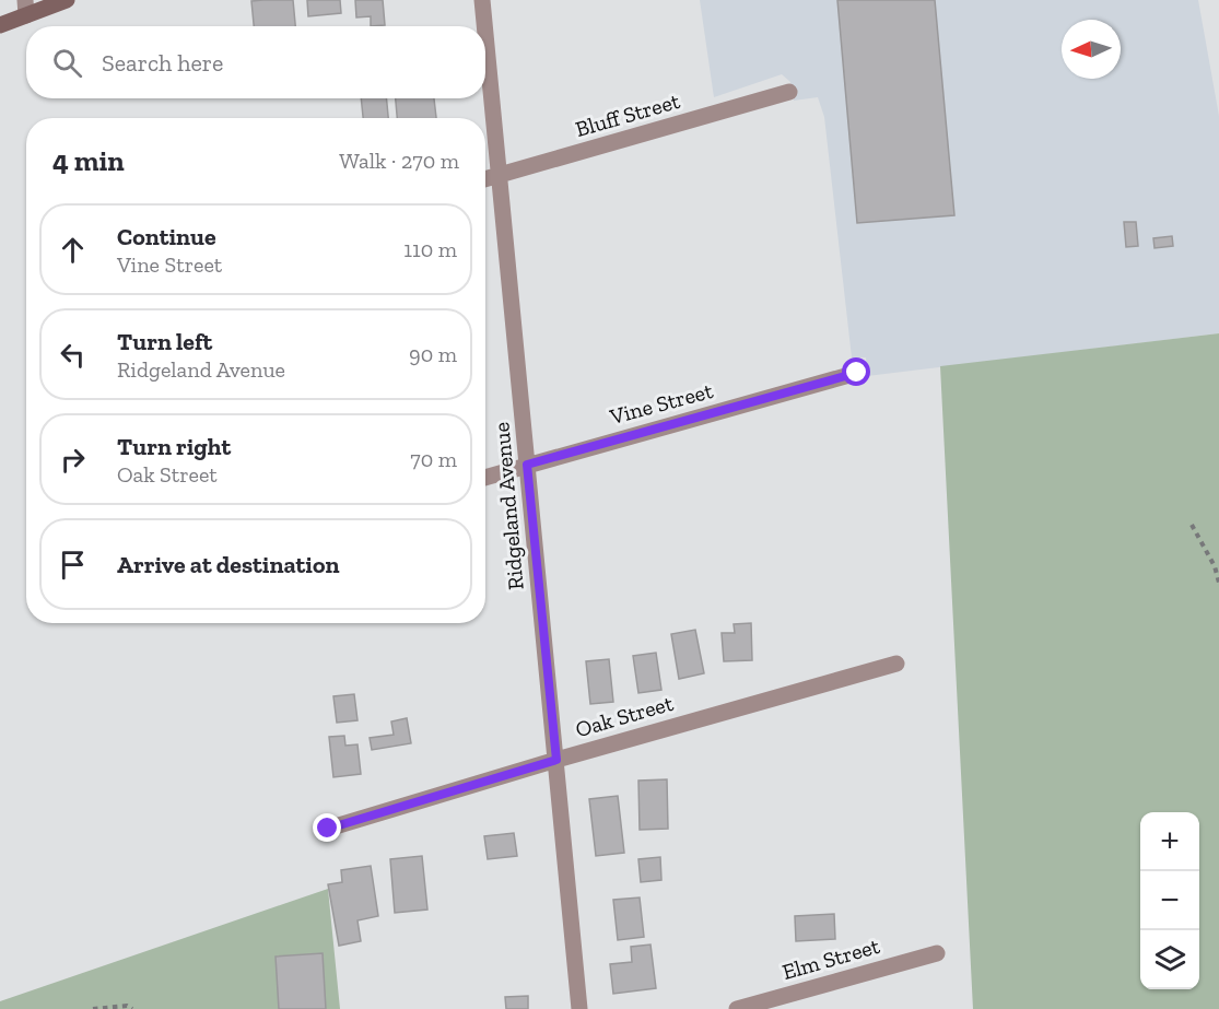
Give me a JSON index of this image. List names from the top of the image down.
{
  "streets": {
    "street": [
      "Bluff Street",
      "Vine Street",
      "Ridgeland Avenue",
      "Oak Street",
      "Elm Street"
    ]
  },
  "crossings": [
    ["Bluff Street", "Ridgeland Avenue"],
    ["Vine Street", "Ridgeland Avenue"],
    ["Ridgeland Avenue", "Oak Street"]
  ],
  "north": "left",
  "page": {
    "search": "Search here",
    "heading": ["4 min", "Walk · 270 m"],
    "list": [
      ["Continue", "Vine Street", "110 m"],
      ["Turn left", "Ridgeland Avenue", "90 m"],
      ["Turn right", "Oak Street", "70 m"],
      "Arrive at destination"
    ],
    "map_buttons": ["+", "−"]
  }
}
